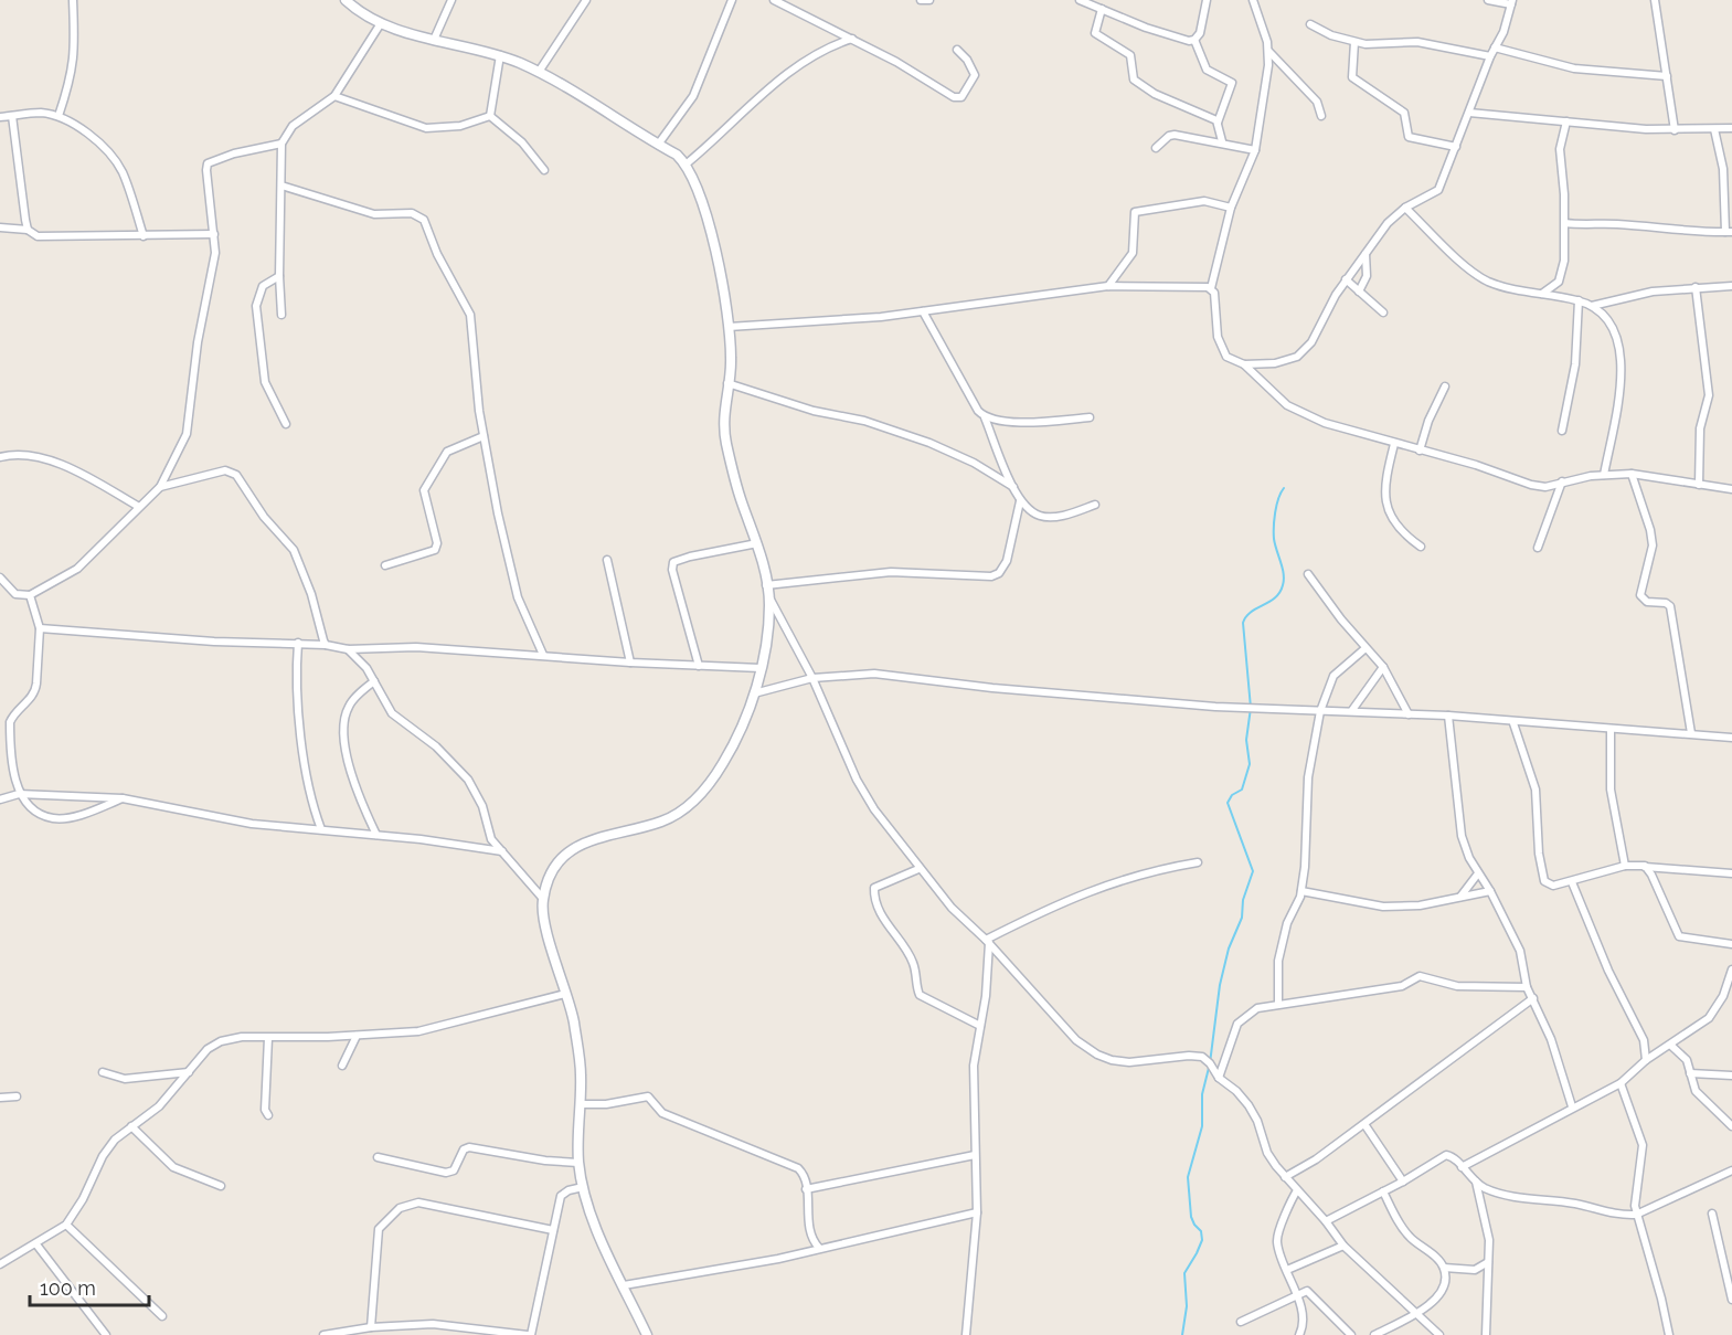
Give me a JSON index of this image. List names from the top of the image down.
{
  "scale_bar": "100 m"
}
